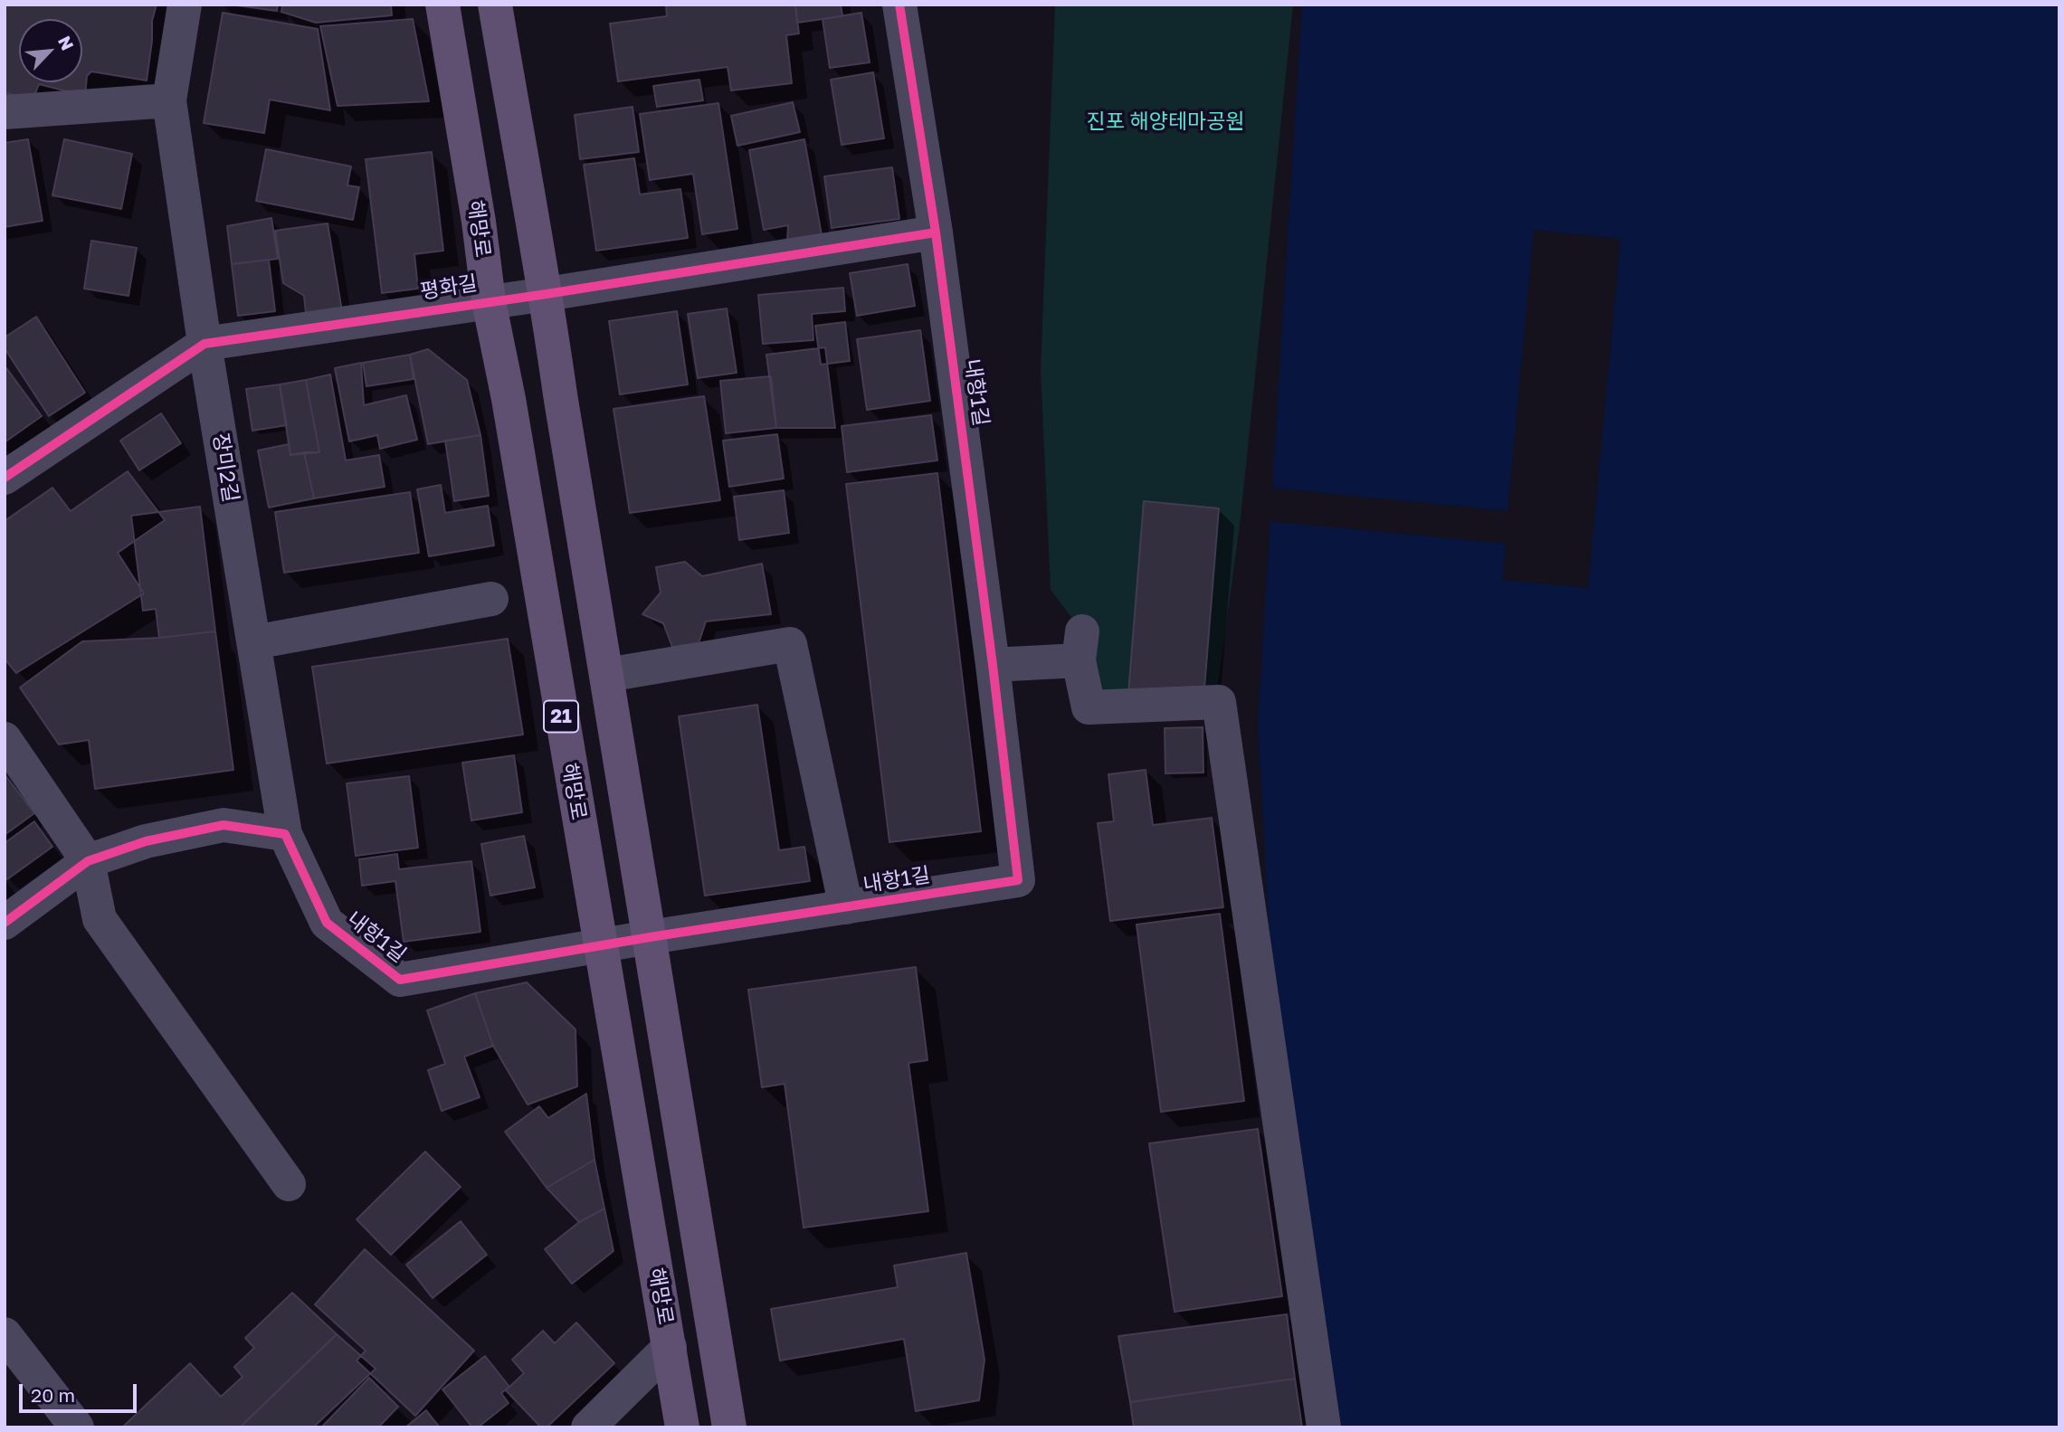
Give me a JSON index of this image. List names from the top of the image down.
{
  "streets": {
    "main road": ["해망로", "21"],
    "street": ["평화길", "내항1길", "장미2길"]
  },
  "crossings": [
    ["해망로", "평화길"],
    ["해망로", "내항1길"],
    ["평화길", "내항1길"],
    ["평화길", "장미2길"],
    ["내항1길", "장미2길"]
  ],
  "parks": ["진포 해양테마공원"],
  "scale_bar": "20 m",
  "north": "top right"
}
